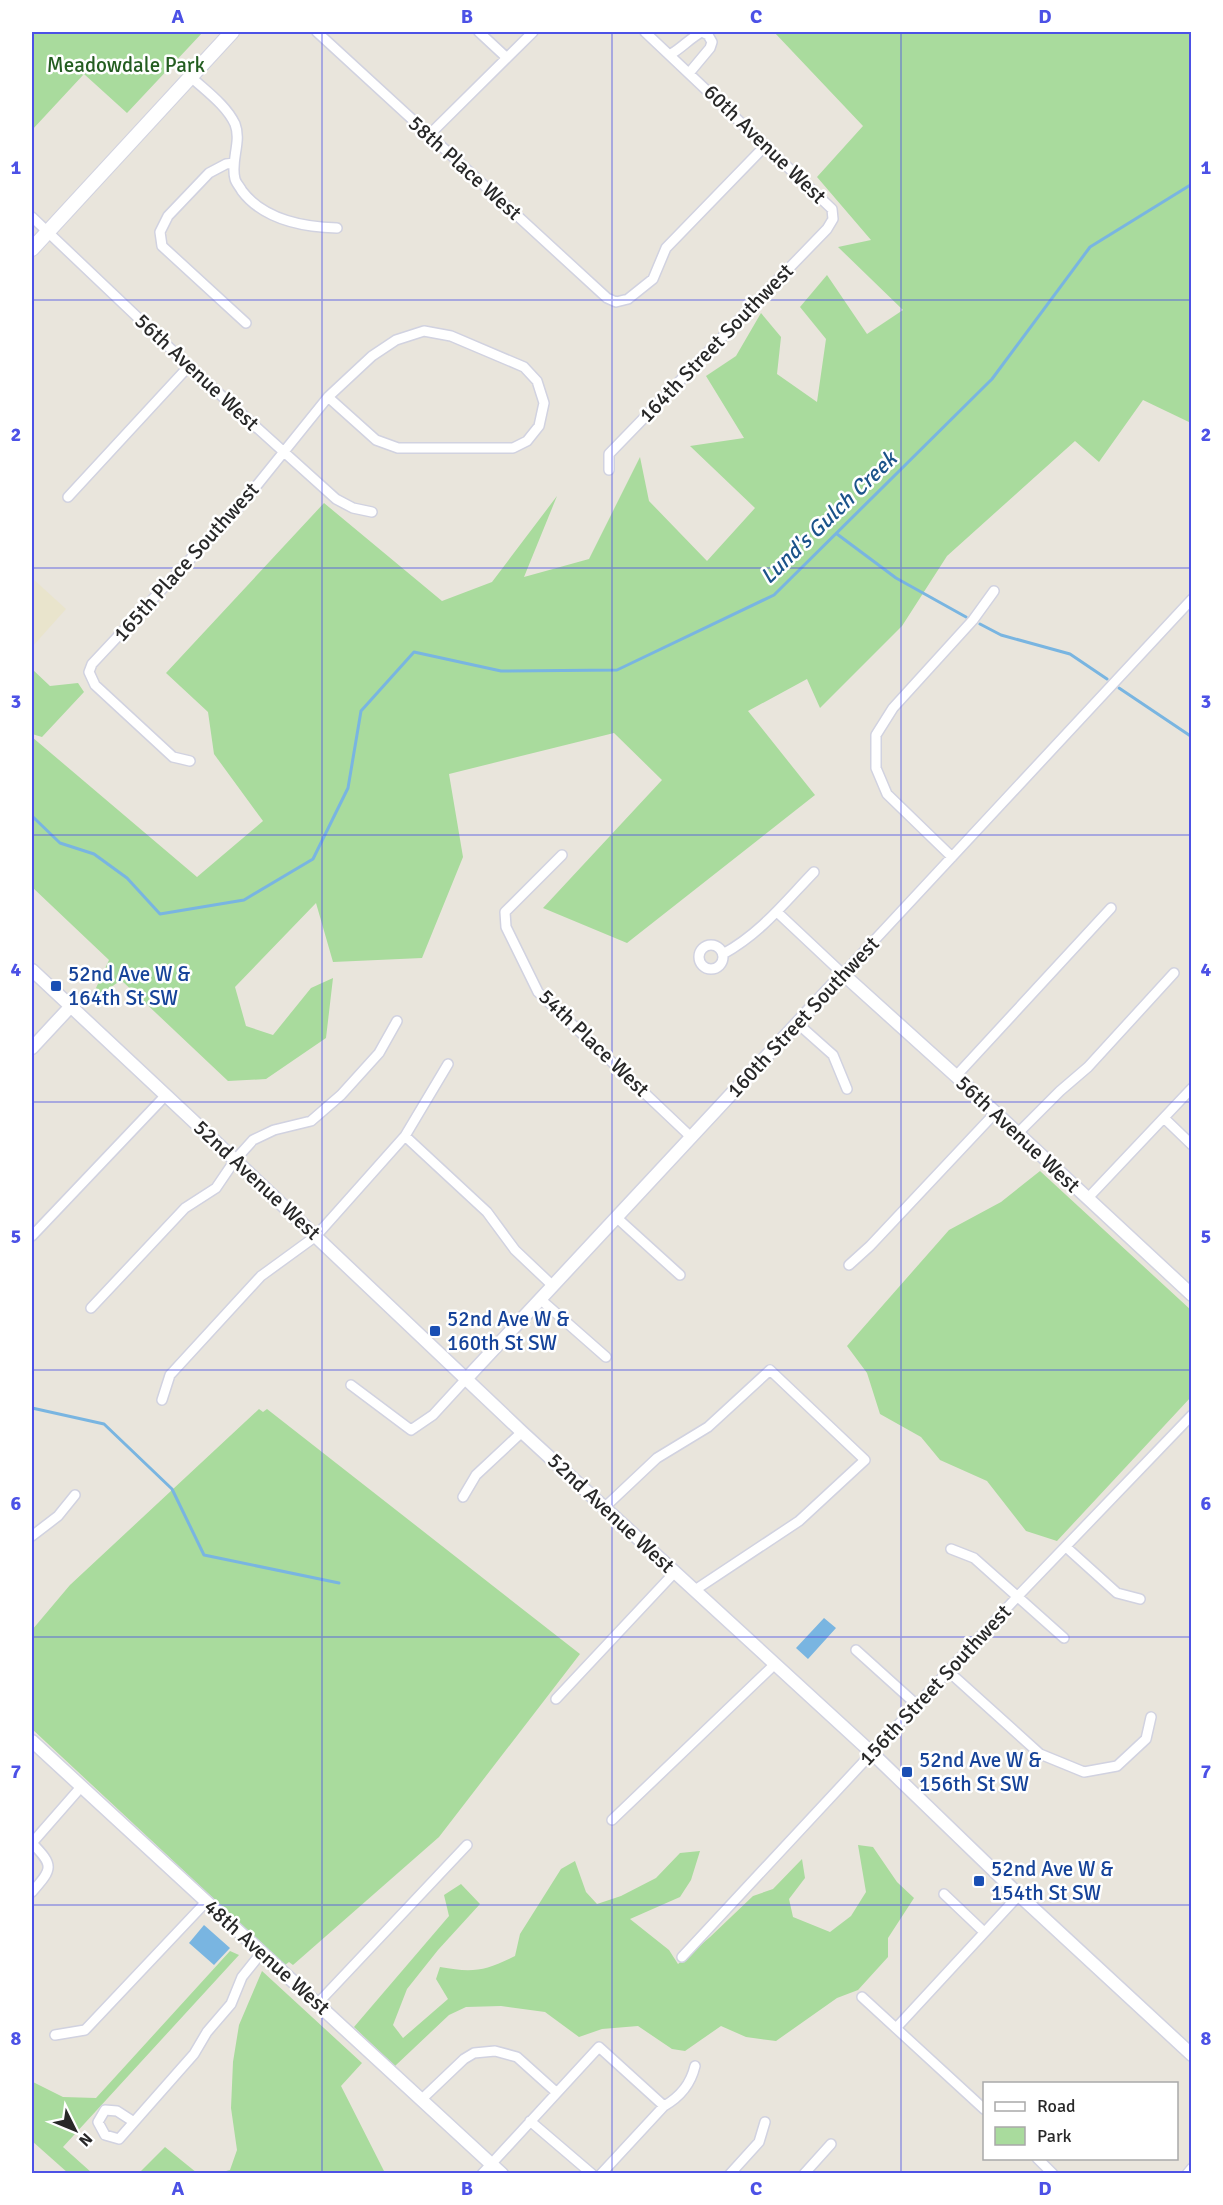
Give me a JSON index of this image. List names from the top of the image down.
{
  "streets": {
    "street": [
      "60th Avenue West",
      "58th Place West",
      "164th Street Southwest",
      "56th Avenue West",
      "165th Place Southwest",
      "160th Street Southwest",
      "54th Place West",
      "52nd Avenue West",
      "156th Street Southwest",
      "48th Avenue West"
    ]
  },
  "crossings": [
    ["60th Avenue West", "58th Place West"],
    ["60th Avenue West", "164th Street Southwest"],
    ["56th Avenue West", "165th Place Southwest"],
    ["56th Avenue West", "160th Street Southwest"],
    ["160th Street Southwest", "54th Place West"],
    ["160th Street Southwest", "52nd Avenue West"],
    ["52nd Avenue West", "156th Street Southwest"]
  ],
  "water": ["Lund's Gulch Creek"],
  "parks": ["Meadowdale Park"],
  "places": {
    "transit": [
      "52nd Ave W & 164th St SW",
      "52nd Ave W & 160th St SW",
      "52nd Ave W & 156th St SW",
      "52nd Ave W & 154th St SW"
    ]
  },
  "legend": ["Road", "Park"],
  "north": "bottom right",
  "grid": {
    "columns": [
      "A",
      "B",
      "C",
      "D"
    ],
    "rows": [
      "1",
      "2",
      "3",
      "4",
      "5",
      "6",
      "7",
      "8"
    ]
  }
}
